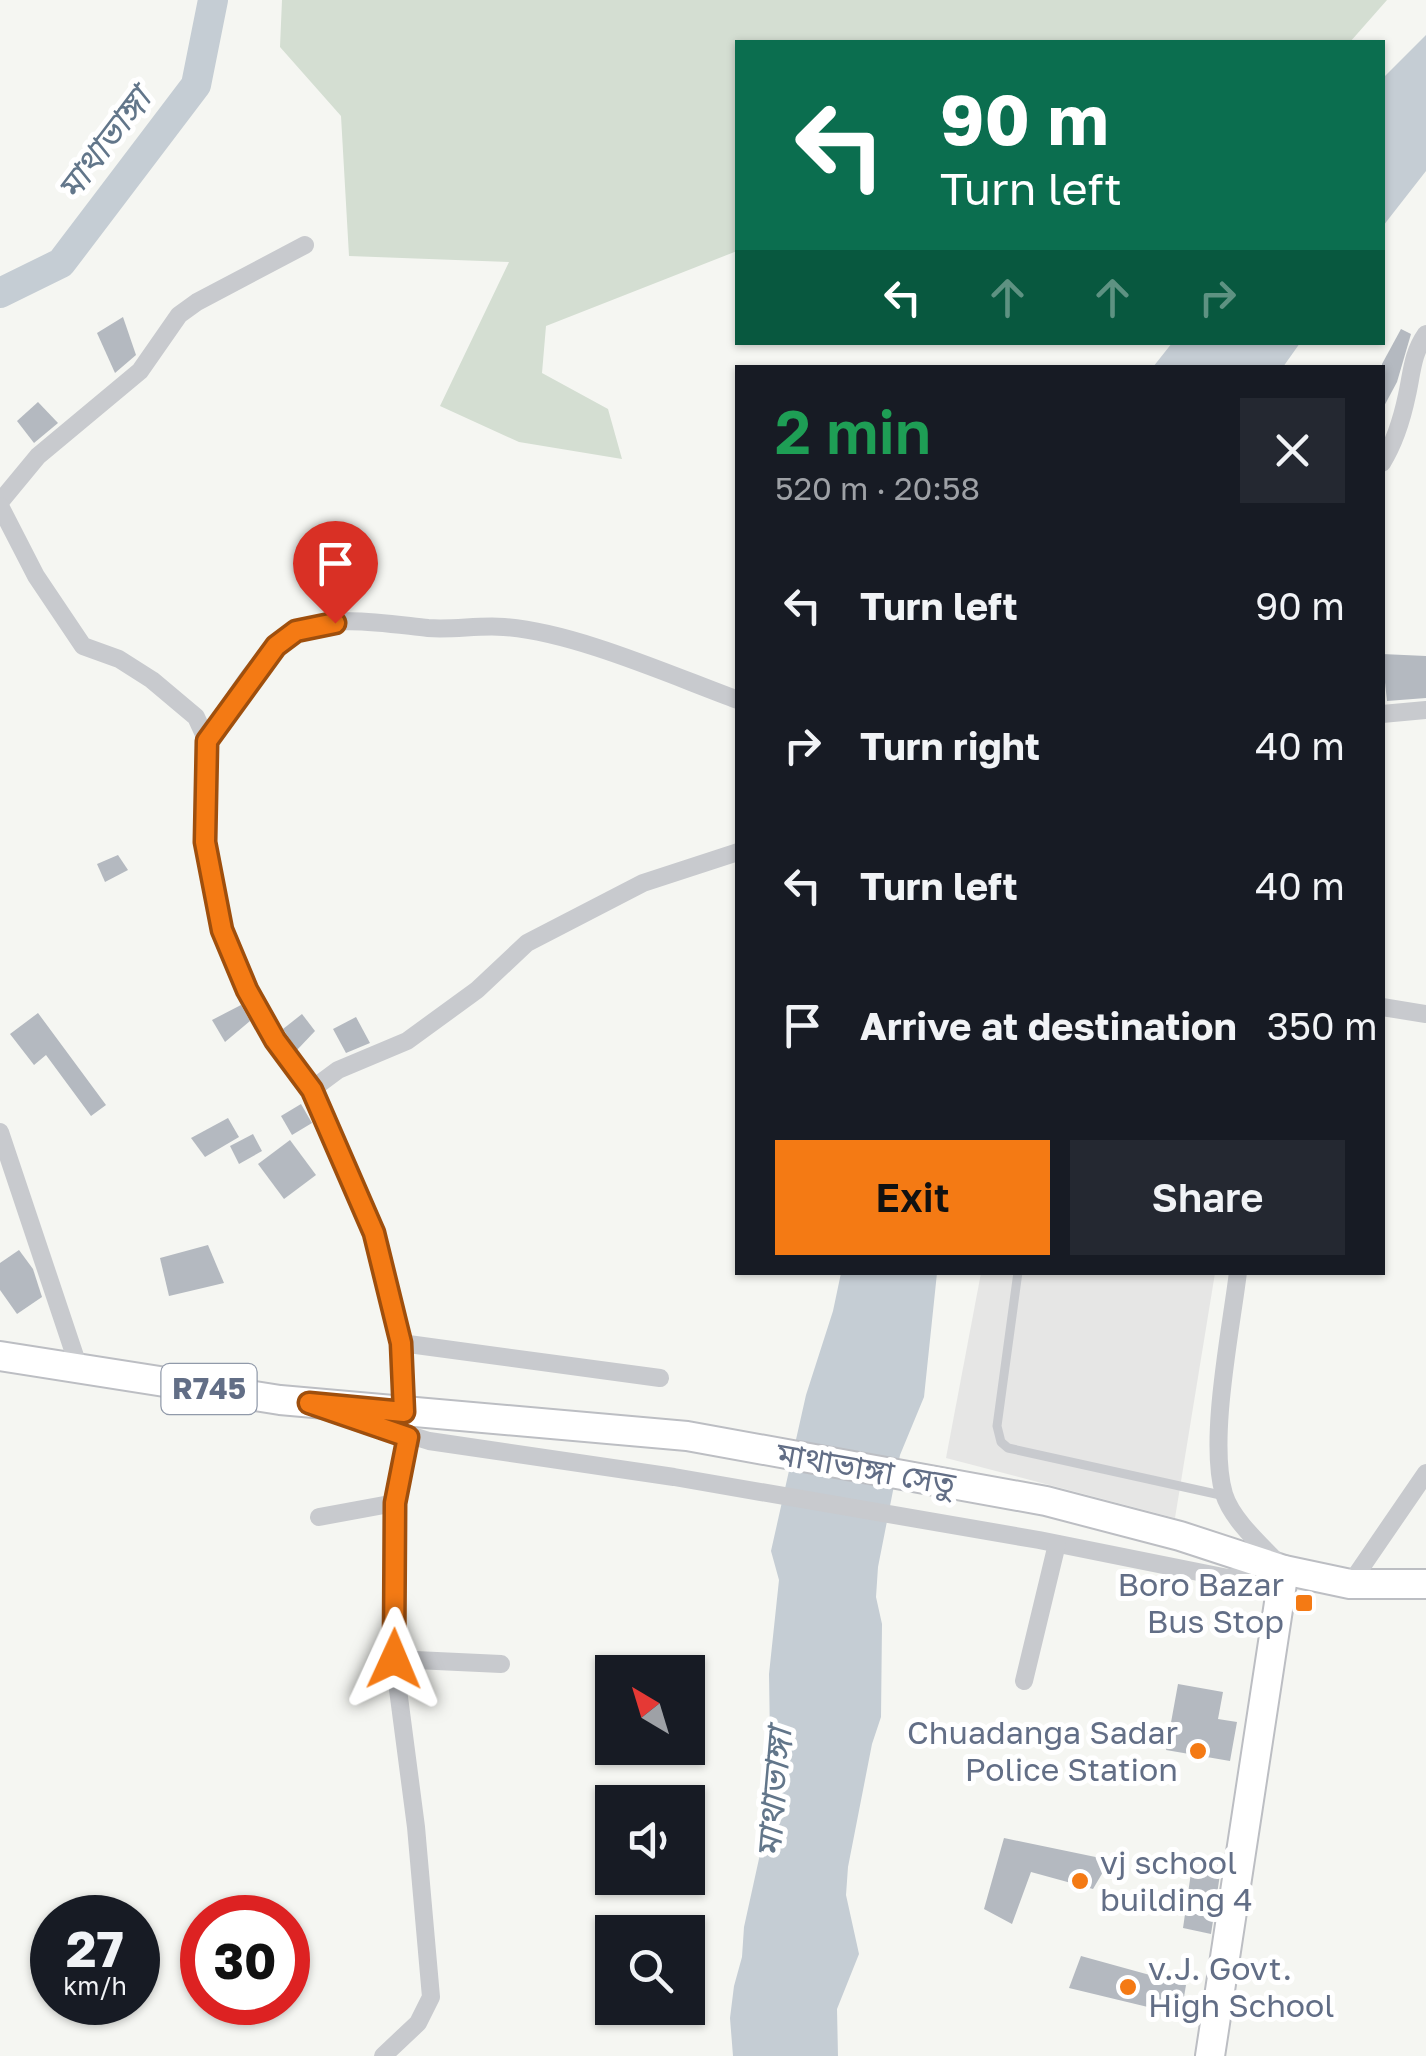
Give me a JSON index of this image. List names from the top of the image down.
{
  "streets": {
    "main road": ["R745", "মাথাভাঙ্গা সেতু"]
  },
  "crossings": [
    ["R745", "মাথাভাঙ্গা সেতু"]
  ],
  "water": ["মাথাভাঙ্গা"],
  "places": {
    "transit": ["Boro Bazar Bus Stop"],
    "other": ["Chuadanga Sadar Police Station", "vj school building 4", "v.J. Govt. High School"]
  },
  "north": "top left",
  "page": {
    "turn": ["90 m", "Turn left"],
    "heading": ["2 min", "520 m · 20:58"],
    "list": [
      {
        "name": "Turn left",
        "value": "90 m"
      },
      {
        "name": "Turn right",
        "value": "40 m"
      },
      {
        "name": "Turn left",
        "value": "40 m"
      },
      {
        "name": "Arrive at destination",
        "value": "350 m"
      }
    ],
    "buttons": ["Exit", "Share"],
    "speed": "27 km/h",
    "limit": "30"
  }
}
